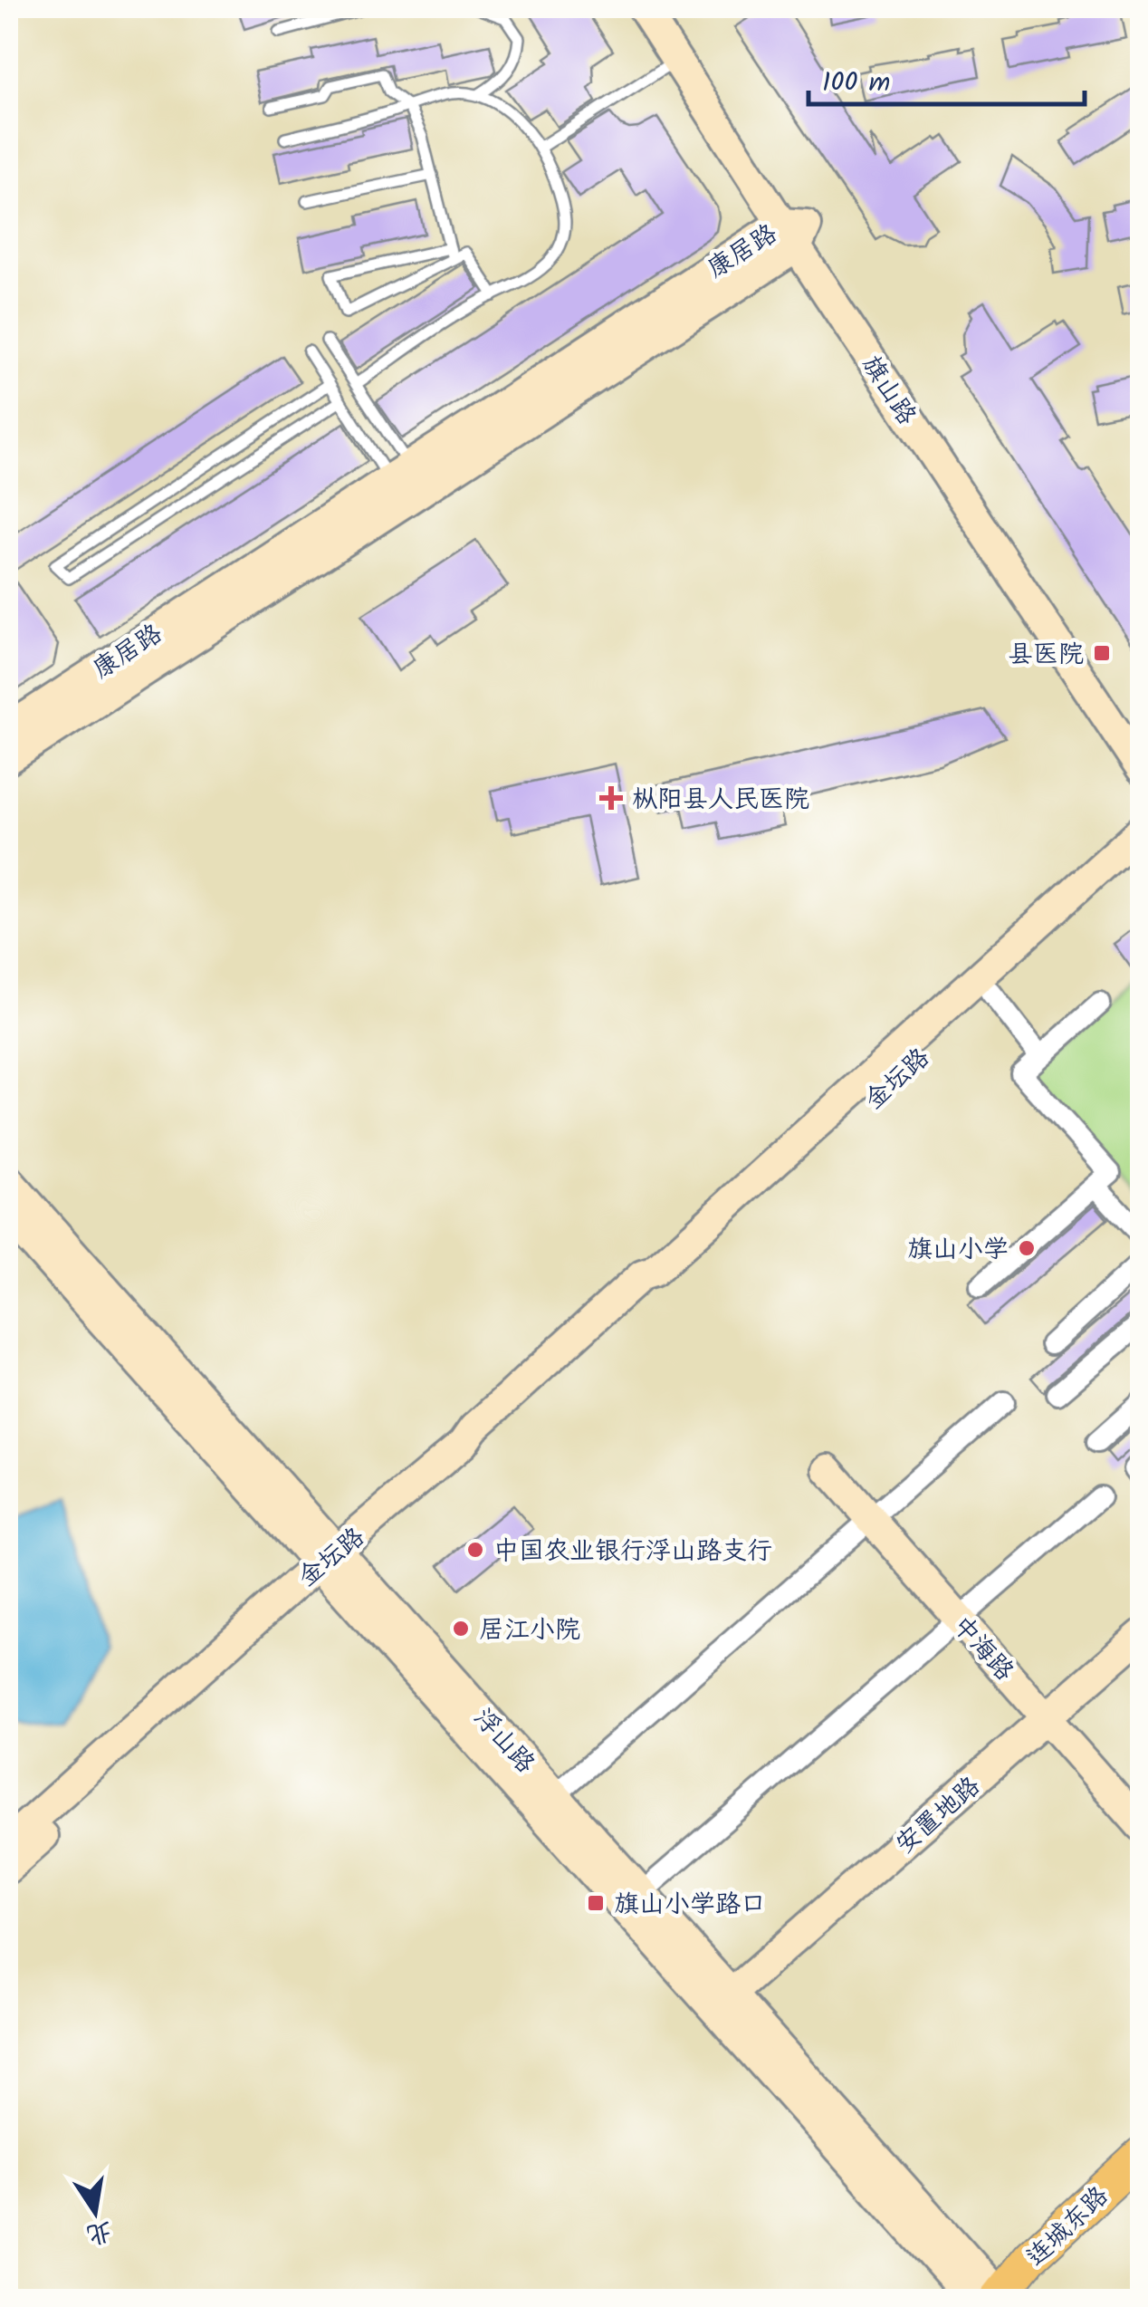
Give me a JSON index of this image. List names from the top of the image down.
{
  "streets": {
    "main road": [
      "康居路",
      "旗山路",
      "金坛路",
      "中海路",
      "浮山路",
      "安置地路",
      "连城东路"
    ]
  },
  "crossings": [
    ["康居路", "旗山路"],
    ["金坛路", "浮山路"],
    ["中海路", "安置地路"],
    ["浮山路", "安置地路"],
    ["浮山路", "连城东路"]
  ],
  "places": {
    "transit": ["县医院", "旗山小学路口"],
    "health": ["枞阳县人民医院"],
    "other": ["旗山小学", "中国农业银行浮山路支行", "居江小院"]
  },
  "scale_bar": "100 m",
  "north": "bottom"
}
